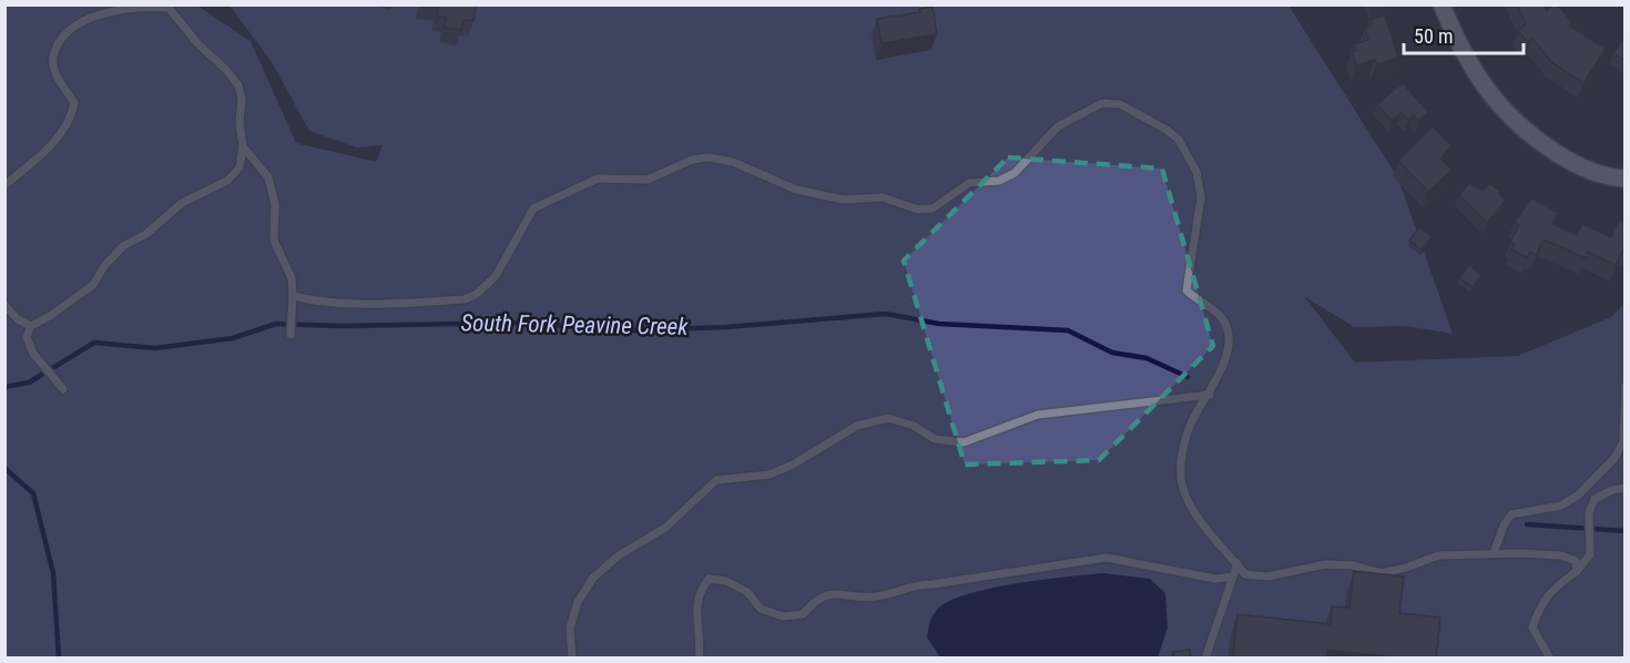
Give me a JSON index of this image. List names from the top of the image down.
{
  "water": ["South Fork Peavine Creek"],
  "scale_bar": "50 m"
}
